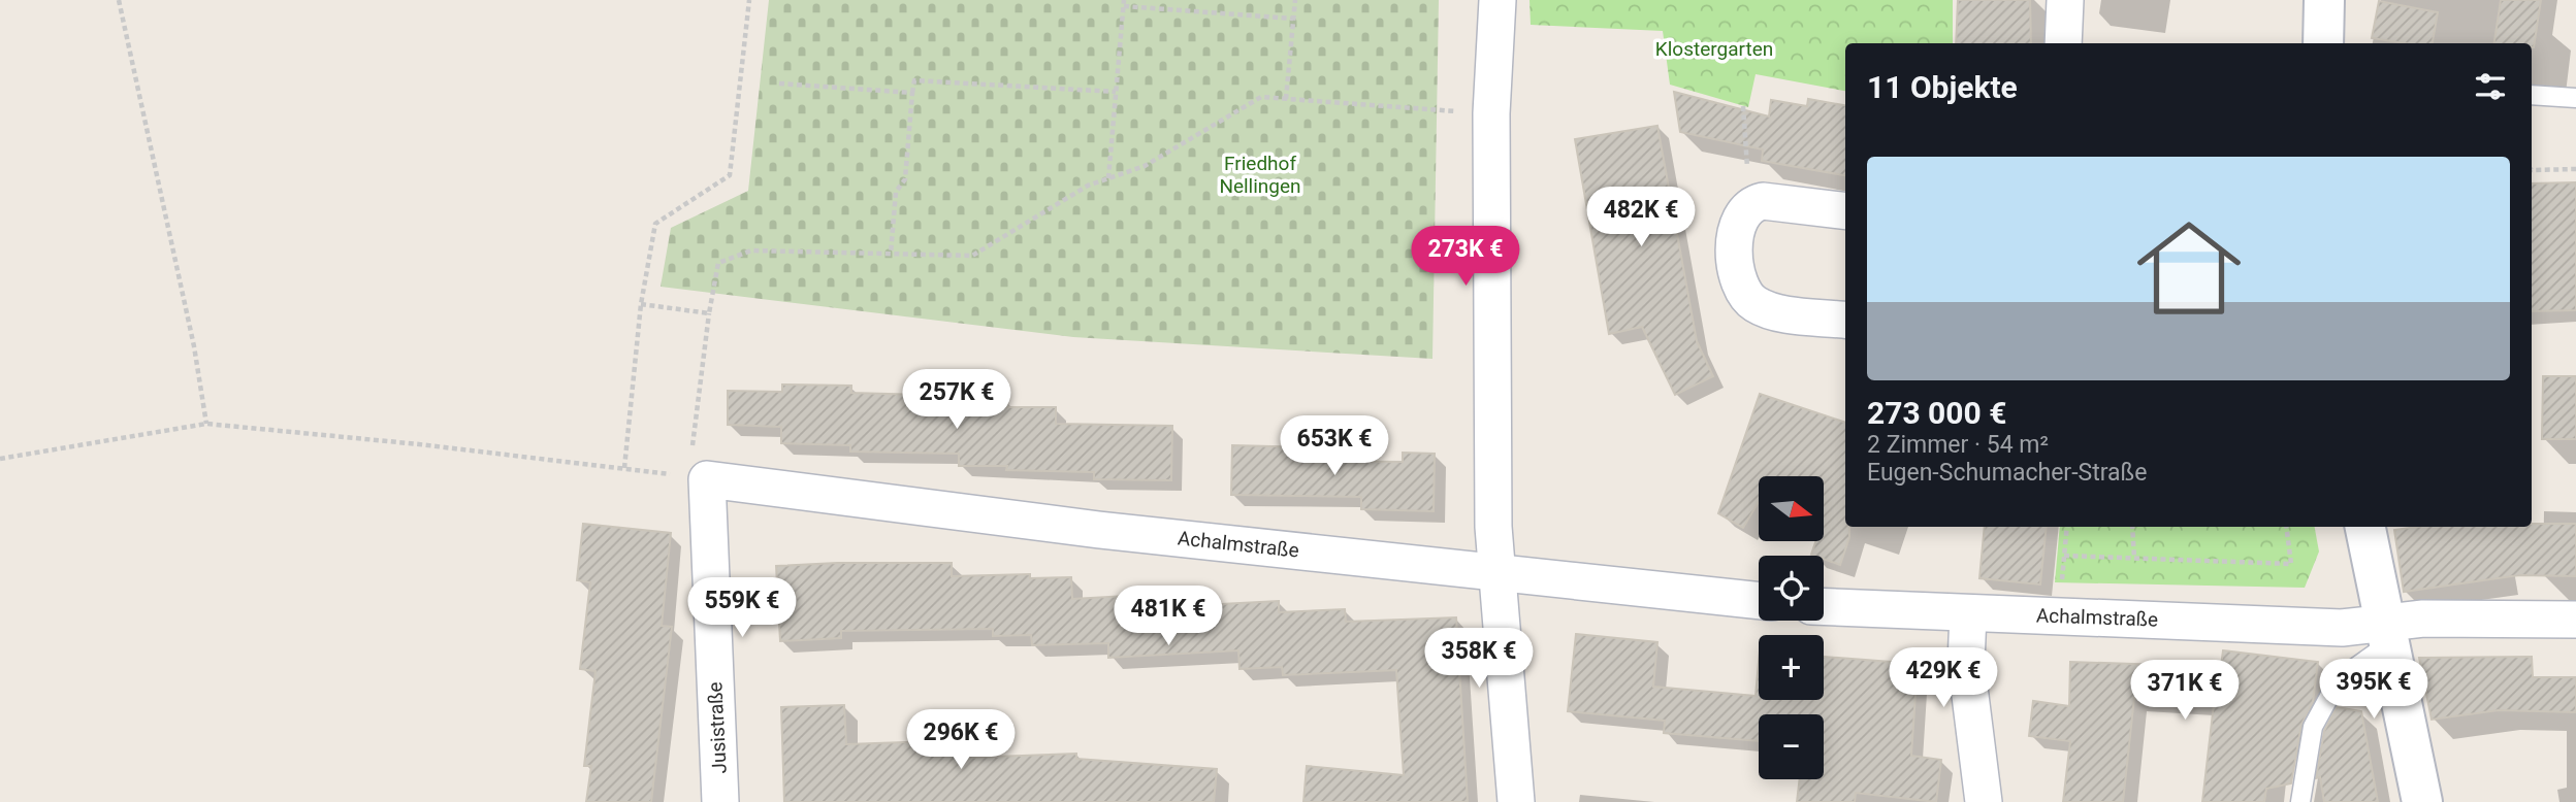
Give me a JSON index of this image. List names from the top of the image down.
{
  "streets": {
    "street": ["Achalmstraße", "Jusistraße"]
  },
  "crossings": [
    ["Achalmstraße", "Jusistraße"]
  ],
  "parks": ["Klostergarten", "Friedhof Nellingen"],
  "north": "right",
  "page": {
    "heading": "11 Objekte",
    "list": [
      {
        "name": "273 000 €",
        "note": "2 Zimmer · 54 m² · Eugen-Schumacher-Straße"
      }
    ],
    "price": [
      "482K €",
      "273K €",
      "257K €",
      "653K €",
      "559K €",
      "481K €",
      "358K €",
      "429K €",
      "395K €",
      "371K €",
      "296K €"
    ],
    "map_buttons": ["+", "−"]
  }
}
